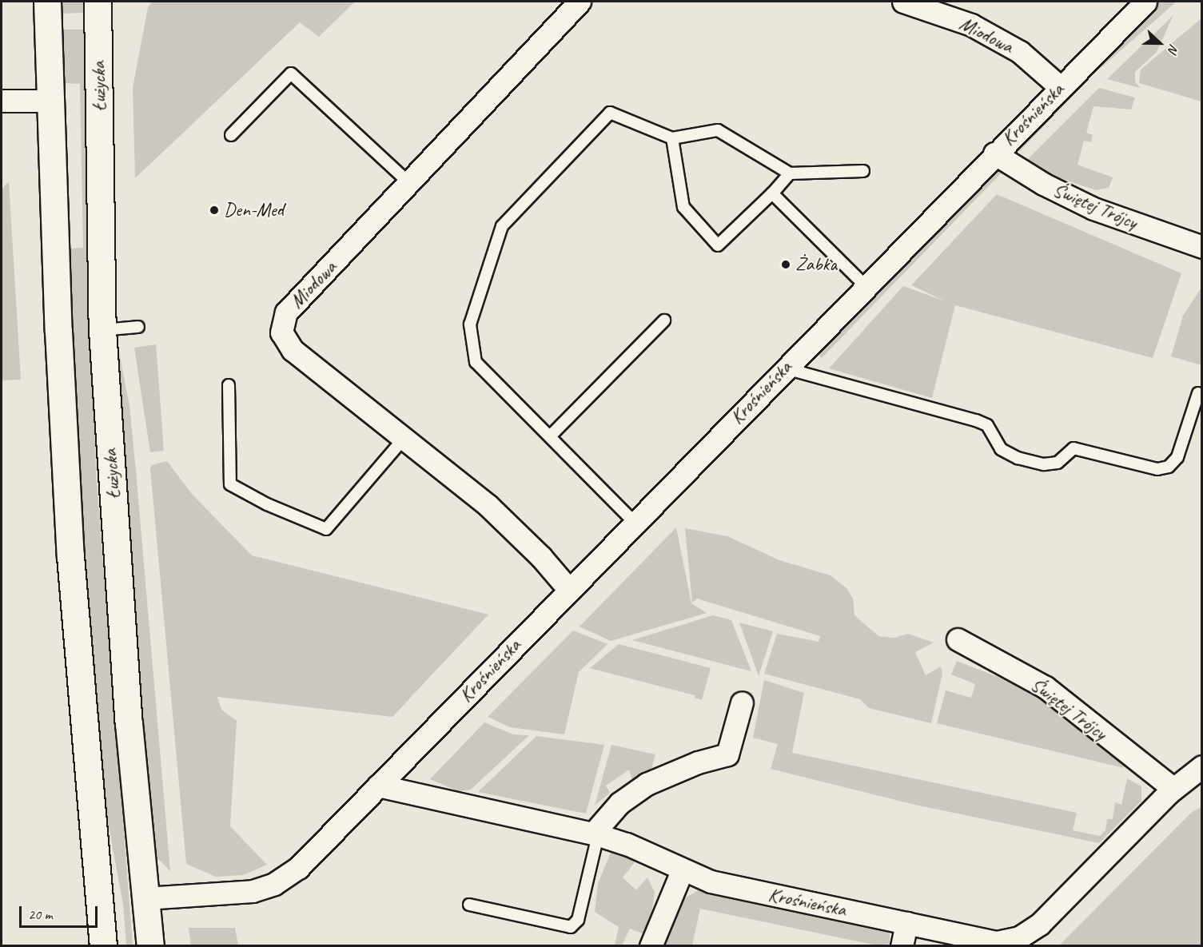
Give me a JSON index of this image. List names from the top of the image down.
{
  "streets": {
    "main road": ["Łużycka"],
    "street": ["Miodowa", "Krośnieńska", "Świętej Trójcy"]
  },
  "crossings": [
    ["Miodowa", "Krośnieńska"],
    ["Łużycka", "Krośnieńska"],
    ["Krośnieńska", "Świętej Trójcy"]
  ],
  "places": ["Den-Med", "Żabka"],
  "scale_bar": "20 m",
  "north": "right"
}
